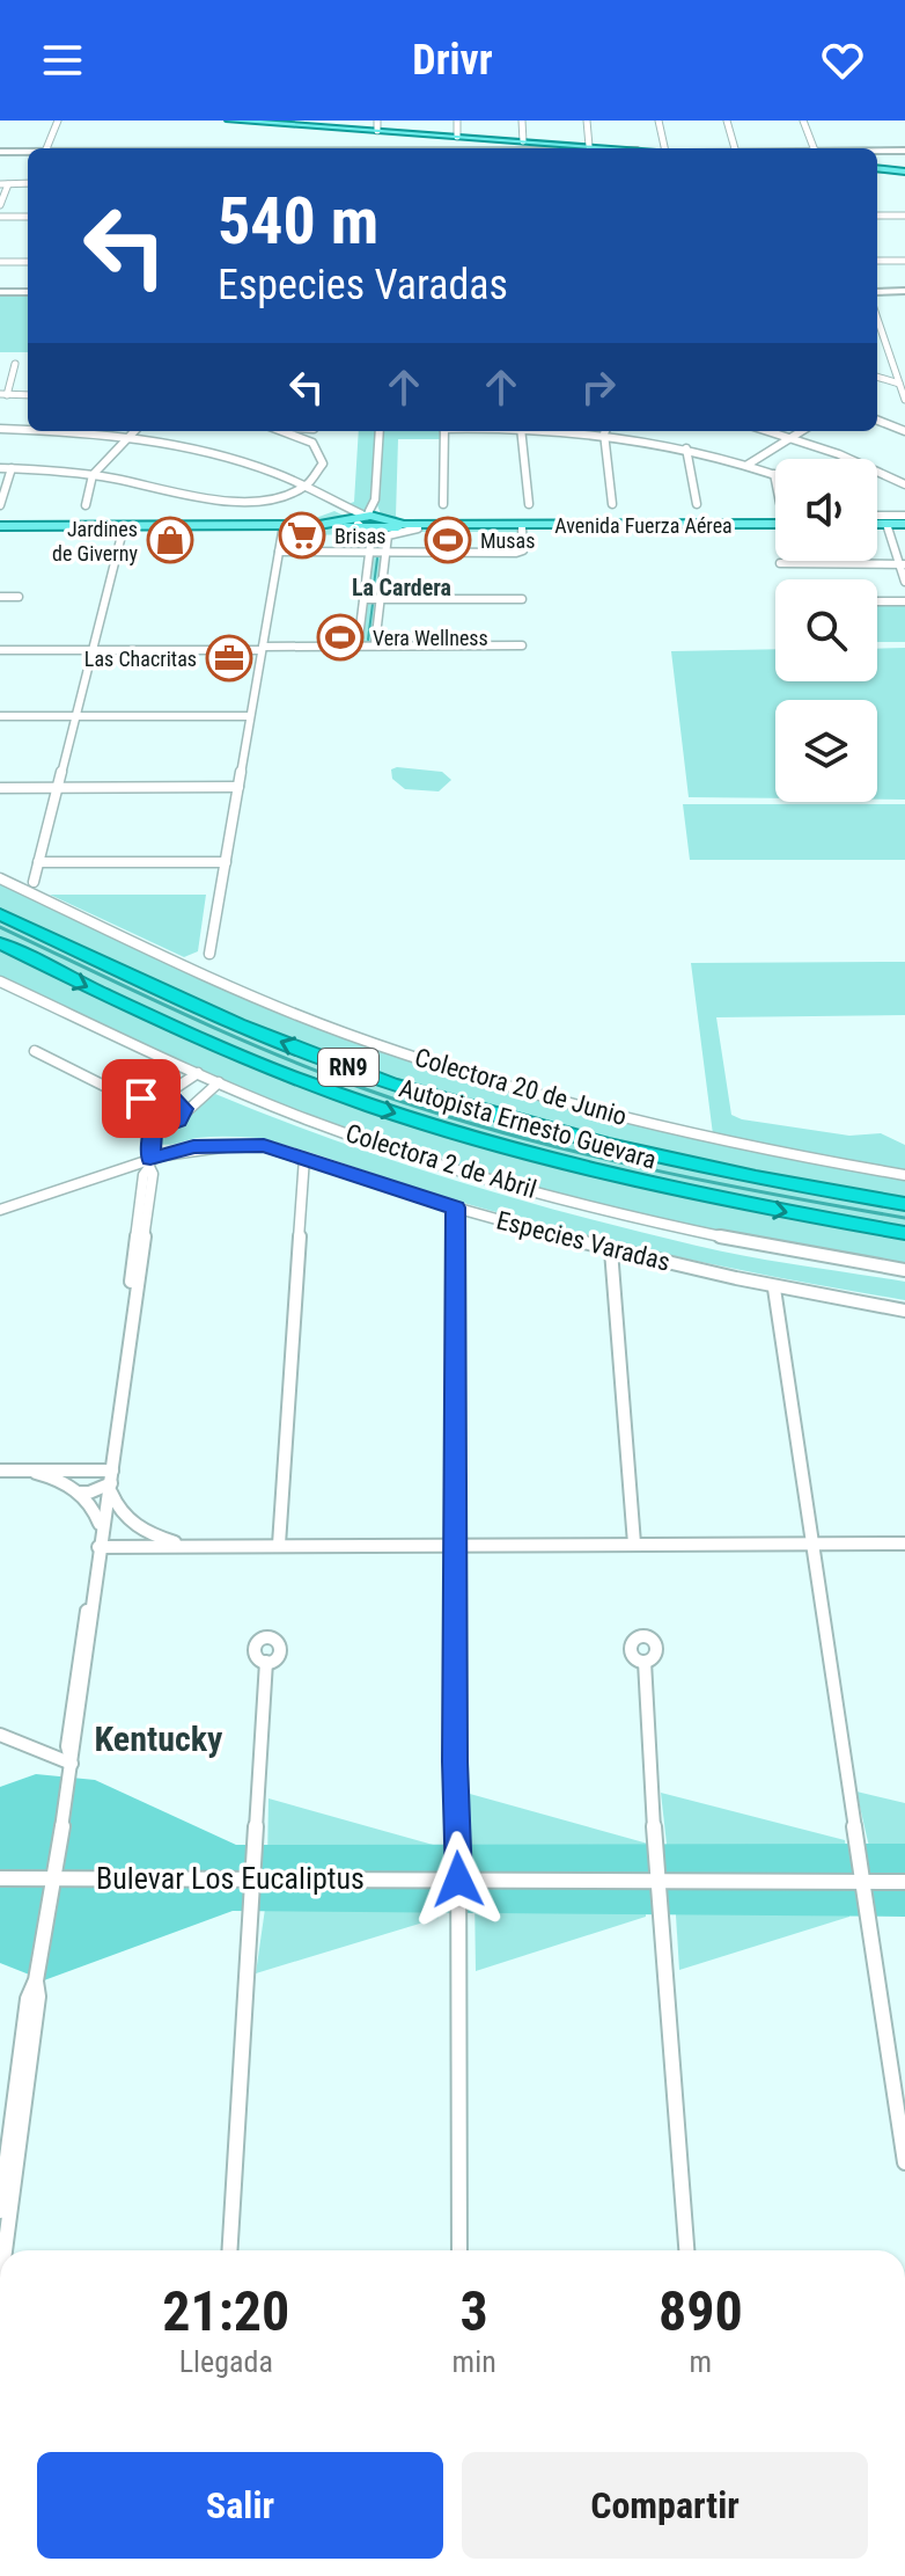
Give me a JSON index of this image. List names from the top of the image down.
{
  "streets": {
    "highway": ["RN9", "Autopista Ernesto Guevara"],
    "main road": ["Avenida Fuerza Aérea"],
    "street": [
      "Colectora 20 de Junio",
      "Colectora 2 de Abril",
      "Especies Varadas",
      "Bulevar Los Eucaliptus"
    ]
  },
  "districts": ["La Cardera", "Kentucky"],
  "places": {
    "supermarket": ["Brisas"],
    "shop": ["Jardines de Giverny"],
    "sports": ["Musas", "Vera Wellness"],
    "office": ["Las Chacritas"]
  },
  "page": {
    "header": "Drivr",
    "turn": ["540 m", "Especies Varadas"],
    "eta": [
      "21:20",
      "Llegada",
      "3",
      "min",
      "890",
      "m"
    ],
    "buttons": ["Salir", "Compartir"]
  }
}
